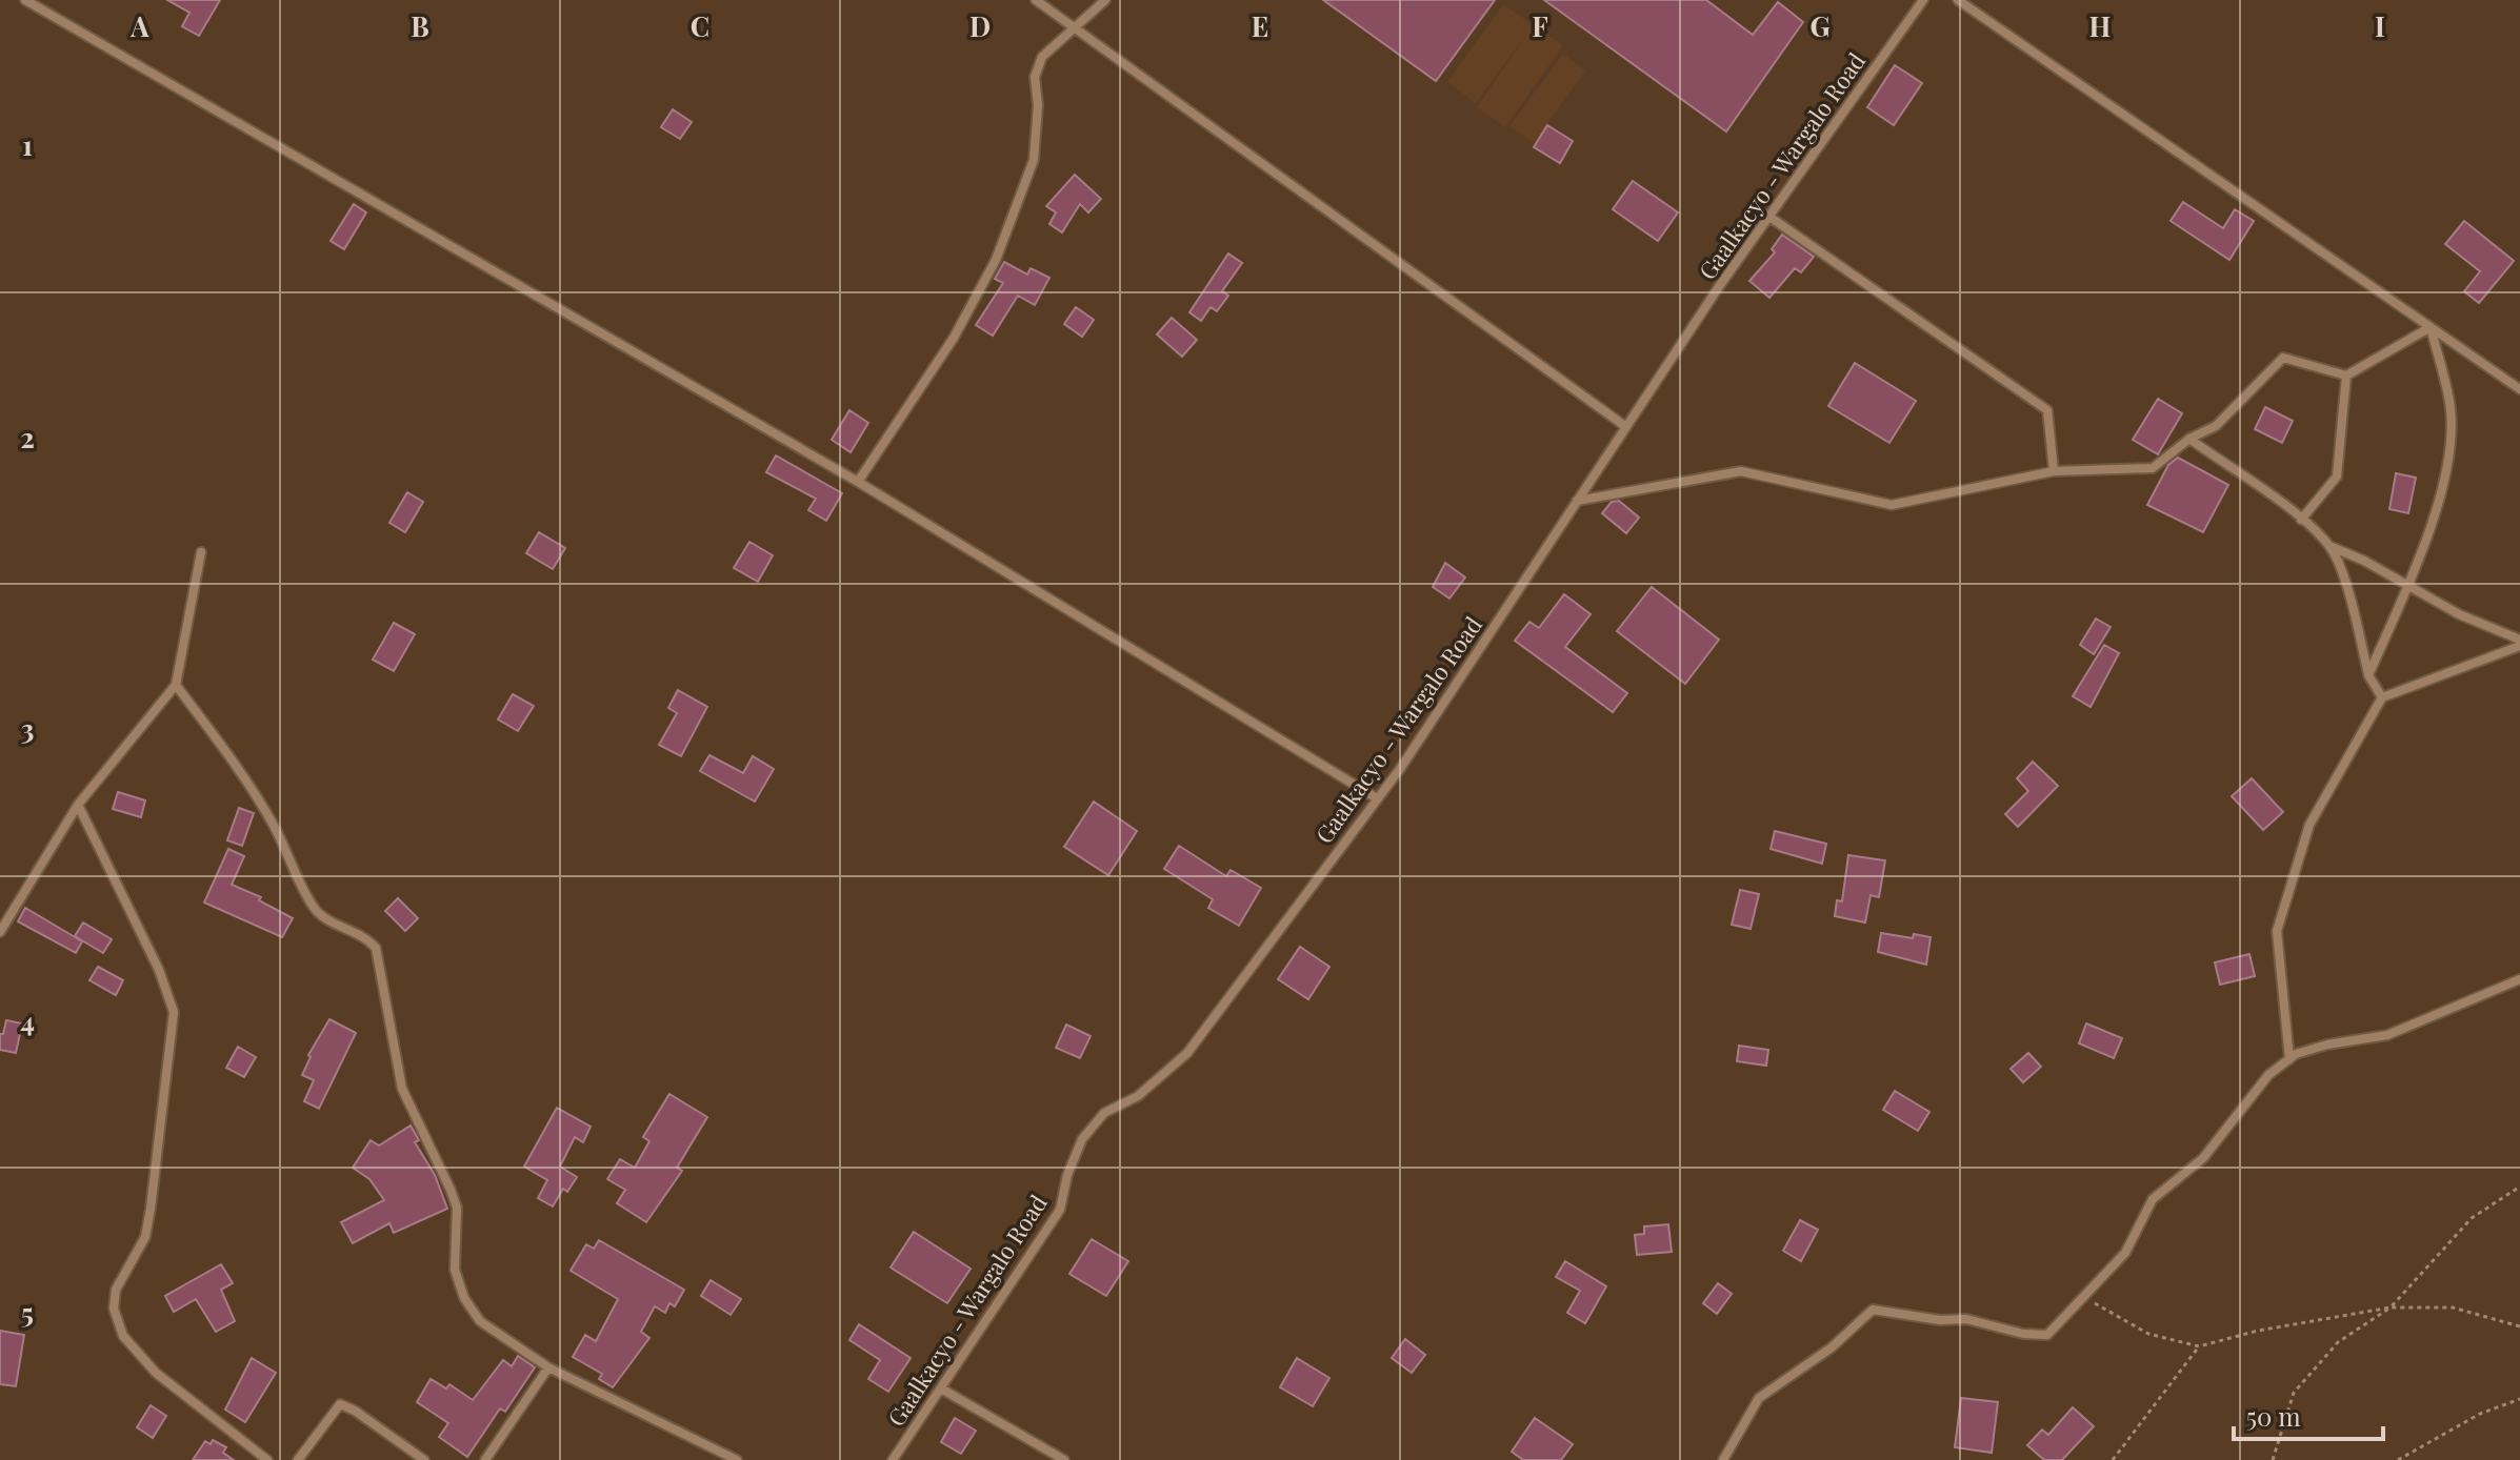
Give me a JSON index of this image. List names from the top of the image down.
{
  "streets": {
    "street": ["Gaalkacyo - Wargalo Road"]
  },
  "scale_bar": "50 m",
  "grid": {
    "columns": [
      "A",
      "B",
      "C",
      "D",
      "E",
      "F",
      "G",
      "H",
      "I"
    ],
    "rows": [
      "1",
      "2",
      "3",
      "4",
      "5"
    ]
  }
}
